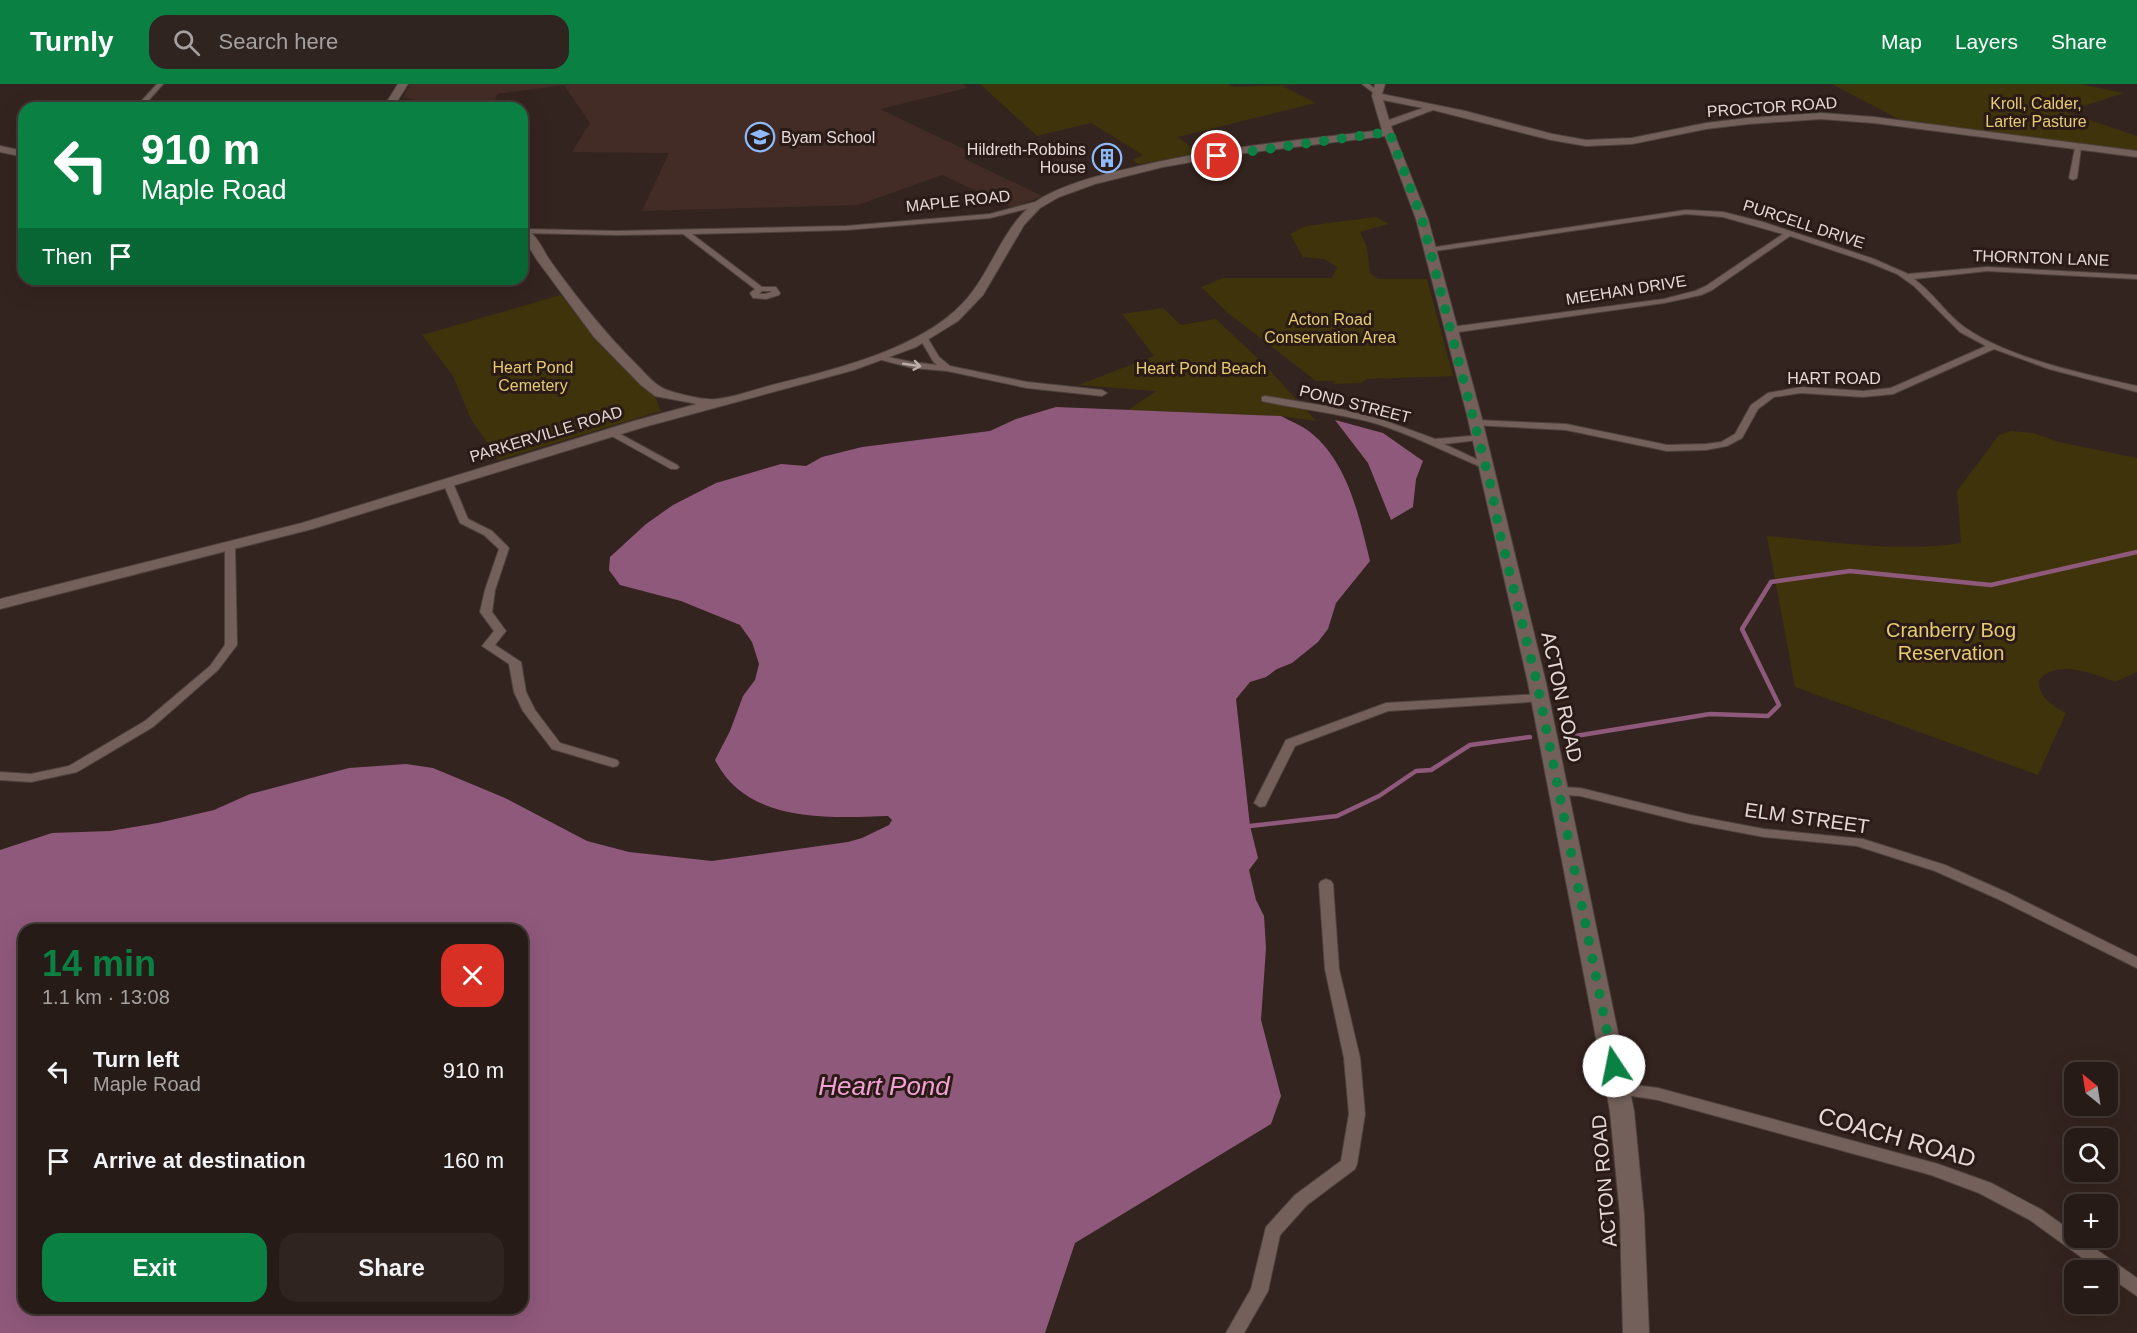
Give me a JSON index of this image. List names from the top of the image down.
{
  "streets": {
    "main road": [
      "PROCTOR ROAD",
      "MAPLE ROAD",
      "PARKERVILLE ROAD",
      "ACTON ROAD"
    ],
    "street": [
      "PURCELL DRIVE",
      "THORNTON LANE",
      "MEEHAN DRIVE",
      "HART ROAD",
      "POND STREET",
      "ELM STREET",
      "COACH ROAD"
    ]
  },
  "crossings": [
    ["PROCTOR ROAD", "MAPLE ROAD"],
    ["PROCTOR ROAD", "ACTON ROAD"],
    ["MAPLE ROAD", "PARKERVILLE ROAD"],
    ["MAPLE ROAD", "ACTON ROAD"],
    ["PURCELL DRIVE", "THORNTON LANE"],
    ["PURCELL DRIVE", "MEEHAN DRIVE"],
    ["PURCELL DRIVE", "HART ROAD"],
    ["PURCELL DRIVE", "ACTON ROAD"],
    ["MEEHAN DRIVE", "ACTON ROAD"],
    ["HART ROAD", "POND STREET"],
    ["HART ROAD", "ACTON ROAD"],
    ["POND STREET", "ACTON ROAD"],
    ["ACTON ROAD", "ELM STREET"],
    ["ACTON ROAD", "COACH ROAD"]
  ],
  "water": ["Heart Pond"],
  "parks": [
    "Kroll, Calder, Larter Pasture",
    "Acton Road Conservation Area",
    "Heart Pond Cemetery",
    "Heart Pond Beach",
    "Cranberry Bog Reservation"
  ],
  "places": {
    "school or university": ["Byam School"],
    "building": ["Hildreth-Robbins House"]
  },
  "north": "top left",
  "page": {
    "header": "Turnly",
    "search": "Search here",
    "nav": ["Map", "Layers", "Share"],
    "turn": ["910 m", "Maple Road"],
    "then": "Then",
    "heading": ["14 min", "1.1 km · 13:08"],
    "list": [
      {
        "name": "Turn left",
        "note": "Maple Road",
        "value": "910 m"
      },
      {
        "name": "Arrive at destination",
        "value": "160 m"
      }
    ],
    "map_buttons": ["+", "−"],
    "buttons": ["Exit", "Share"]
  }
}
